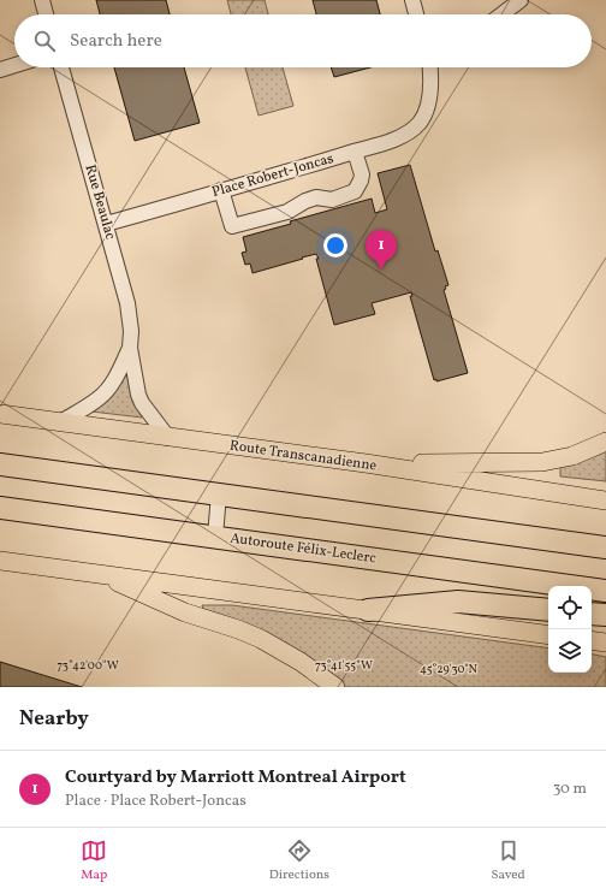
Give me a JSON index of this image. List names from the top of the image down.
{
  "streets": {
    "highway": ["Autoroute Félix-Leclerc"],
    "main road": ["Route Transcanadienne"],
    "street": ["Place Robert-Joncas", "Rue Beaulac"]
  },
  "crossings": [
    ["Place Robert-Joncas", "Rue Beaulac"],
    ["Rue Beaulac", "Route Transcanadienne"]
  ],
  "page": {
    "search": "Search here",
    "pins": "1",
    "heading": "Nearby",
    "list": [
      {
        "mark": "1",
        "name": "Courtyard by Marriott Montreal Airport",
        "note": "Place · Place Robert-Joncas",
        "value": "30 m"
      }
    ],
    "nav": ["Map", "Directions", "Saved"]
  },
  "coordinates": ["73°42'00\"W", "73°41'55\"W", "45°29'30\"N"]
}
